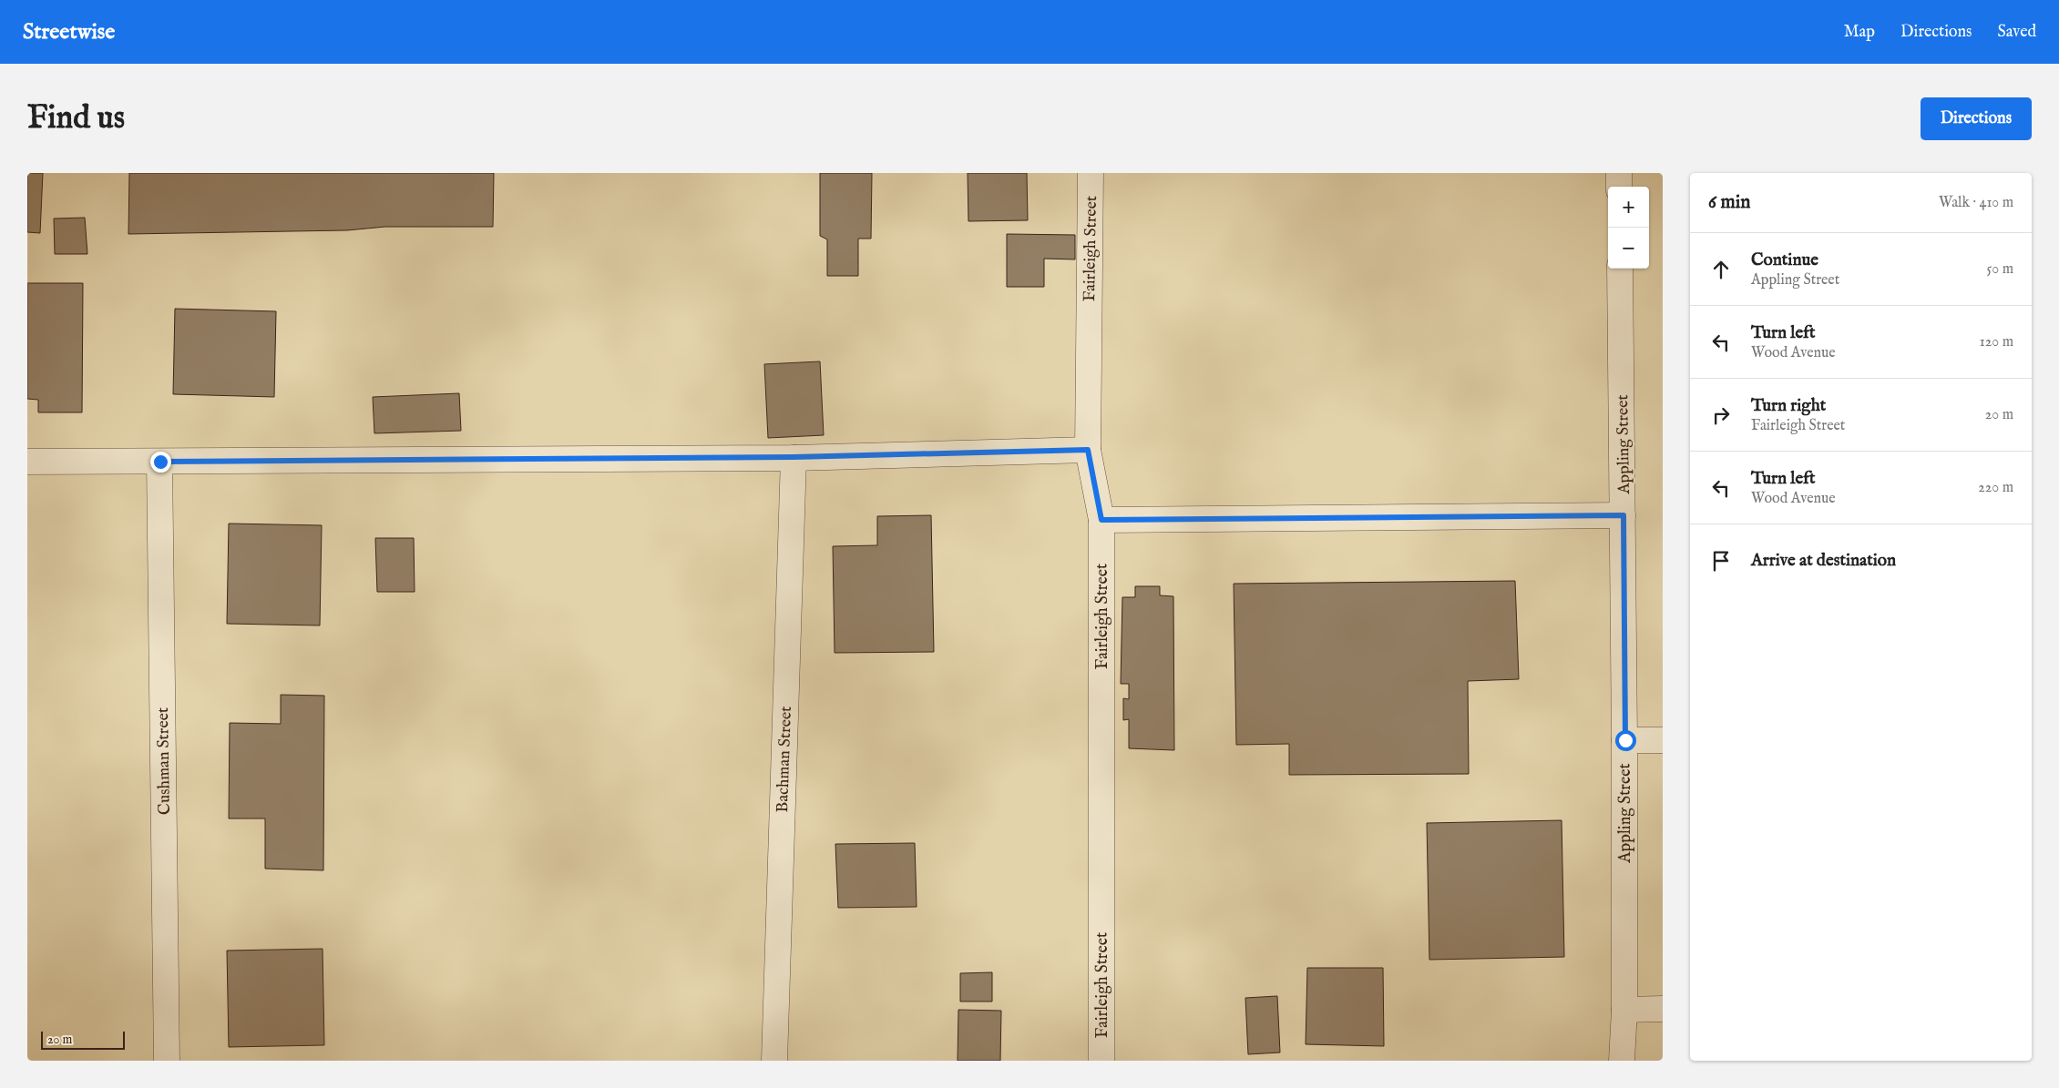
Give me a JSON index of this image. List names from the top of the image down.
{
  "streets": {
    "street": [
      "Fairleigh Street",
      "Appling Street",
      "Bachman Street",
      "Cushman Street"
    ]
  },
  "scale_bar": "20 m",
  "page": {
    "header": "Streetwise",
    "nav": ["Map", "Directions", "Saved"],
    "buttons": "Directions",
    "title": "Find us",
    "heading": ["6 min", "Walk · 410 m"],
    "map_buttons": ["+", "−"],
    "list": [
      ["Continue", "Appling Street", "50 m"],
      ["Turn left", "Wood Avenue", "120 m"],
      ["Turn right", "Fairleigh Street", "20 m"],
      ["Turn left", "Wood Avenue", "220 m"],
      "Arrive at destination"
    ],
    "scale": "20 m"
  }
}
